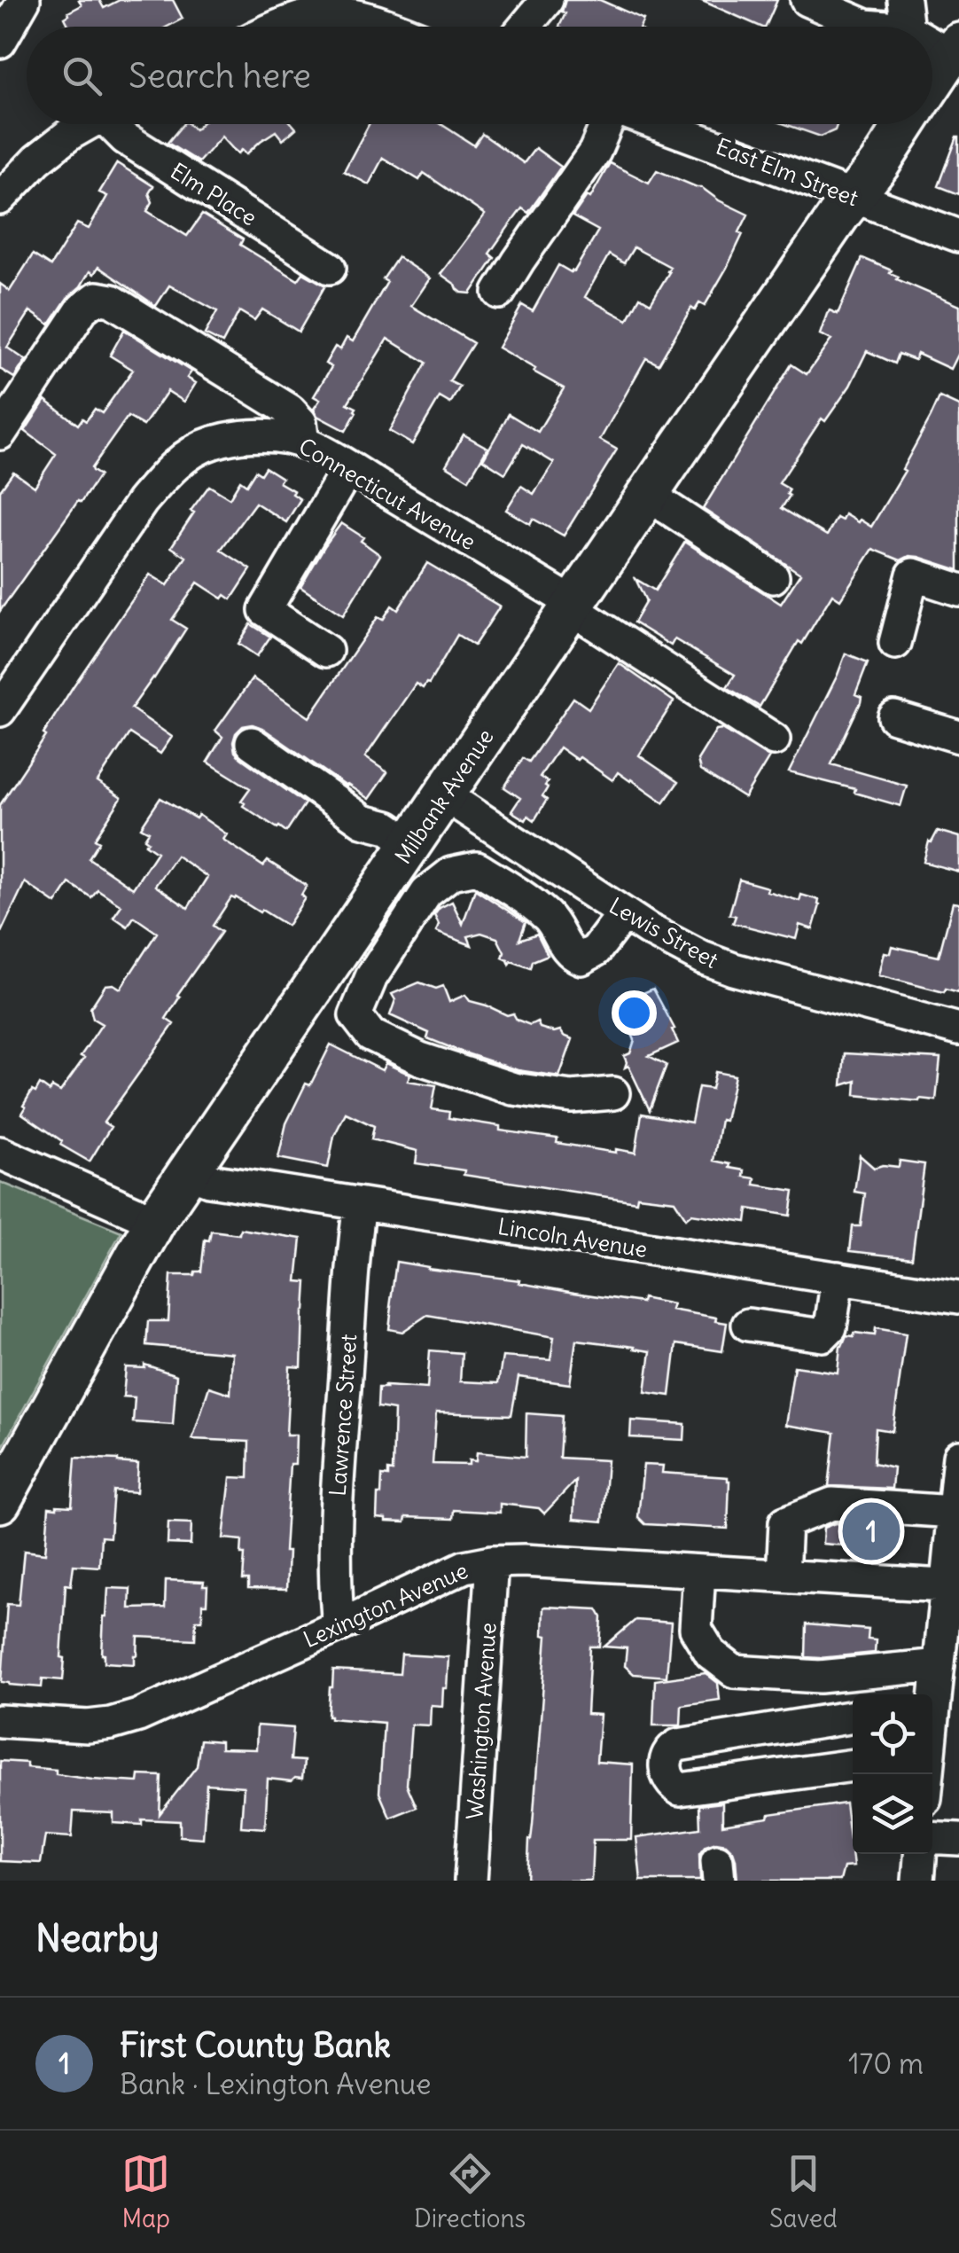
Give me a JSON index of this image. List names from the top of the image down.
{
  "streets": {
    "main road": ["Milbank Avenue"],
    "street": [
      "East Elm Street",
      "Elm Place",
      "Connecticut Avenue",
      "Lewis Street",
      "Lincoln Avenue",
      "Lawrence Street",
      "Lexington Avenue",
      "Washington Avenue"
    ]
  },
  "crossings": [
    ["East Elm Street", "Milbank Avenue"],
    ["Connecticut Avenue", "Milbank Avenue"],
    ["Milbank Avenue", "Lewis Street"],
    ["Milbank Avenue", "Lincoln Avenue"],
    ["Lincoln Avenue", "Lawrence Street"],
    ["Lawrence Street", "Lexington Avenue"],
    ["Lexington Avenue", "Washington Avenue"]
  ],
  "page": {
    "search": "Search here",
    "pins": "1",
    "heading": "Nearby",
    "list": [
      {
        "mark": "1",
        "name": "First County Bank",
        "note": "Bank · Lexington Avenue",
        "value": "170 m"
      }
    ],
    "nav": ["Map", "Directions", "Saved"]
  }
}
